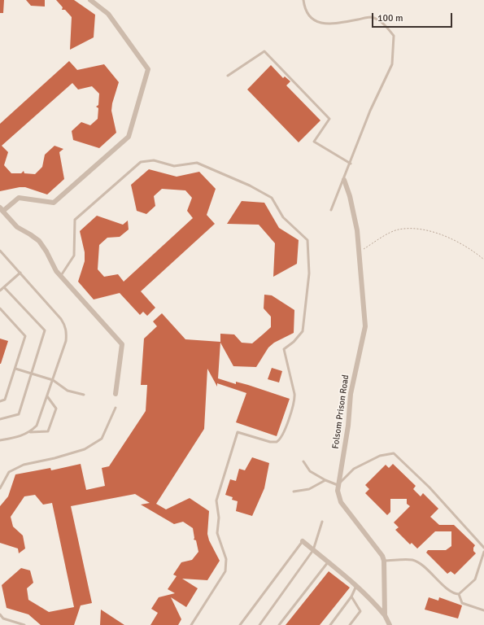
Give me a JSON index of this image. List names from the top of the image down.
{
  "streets": {
    "street": ["Folsom Prison Road"]
  },
  "scale_bar": "100 m"
}
